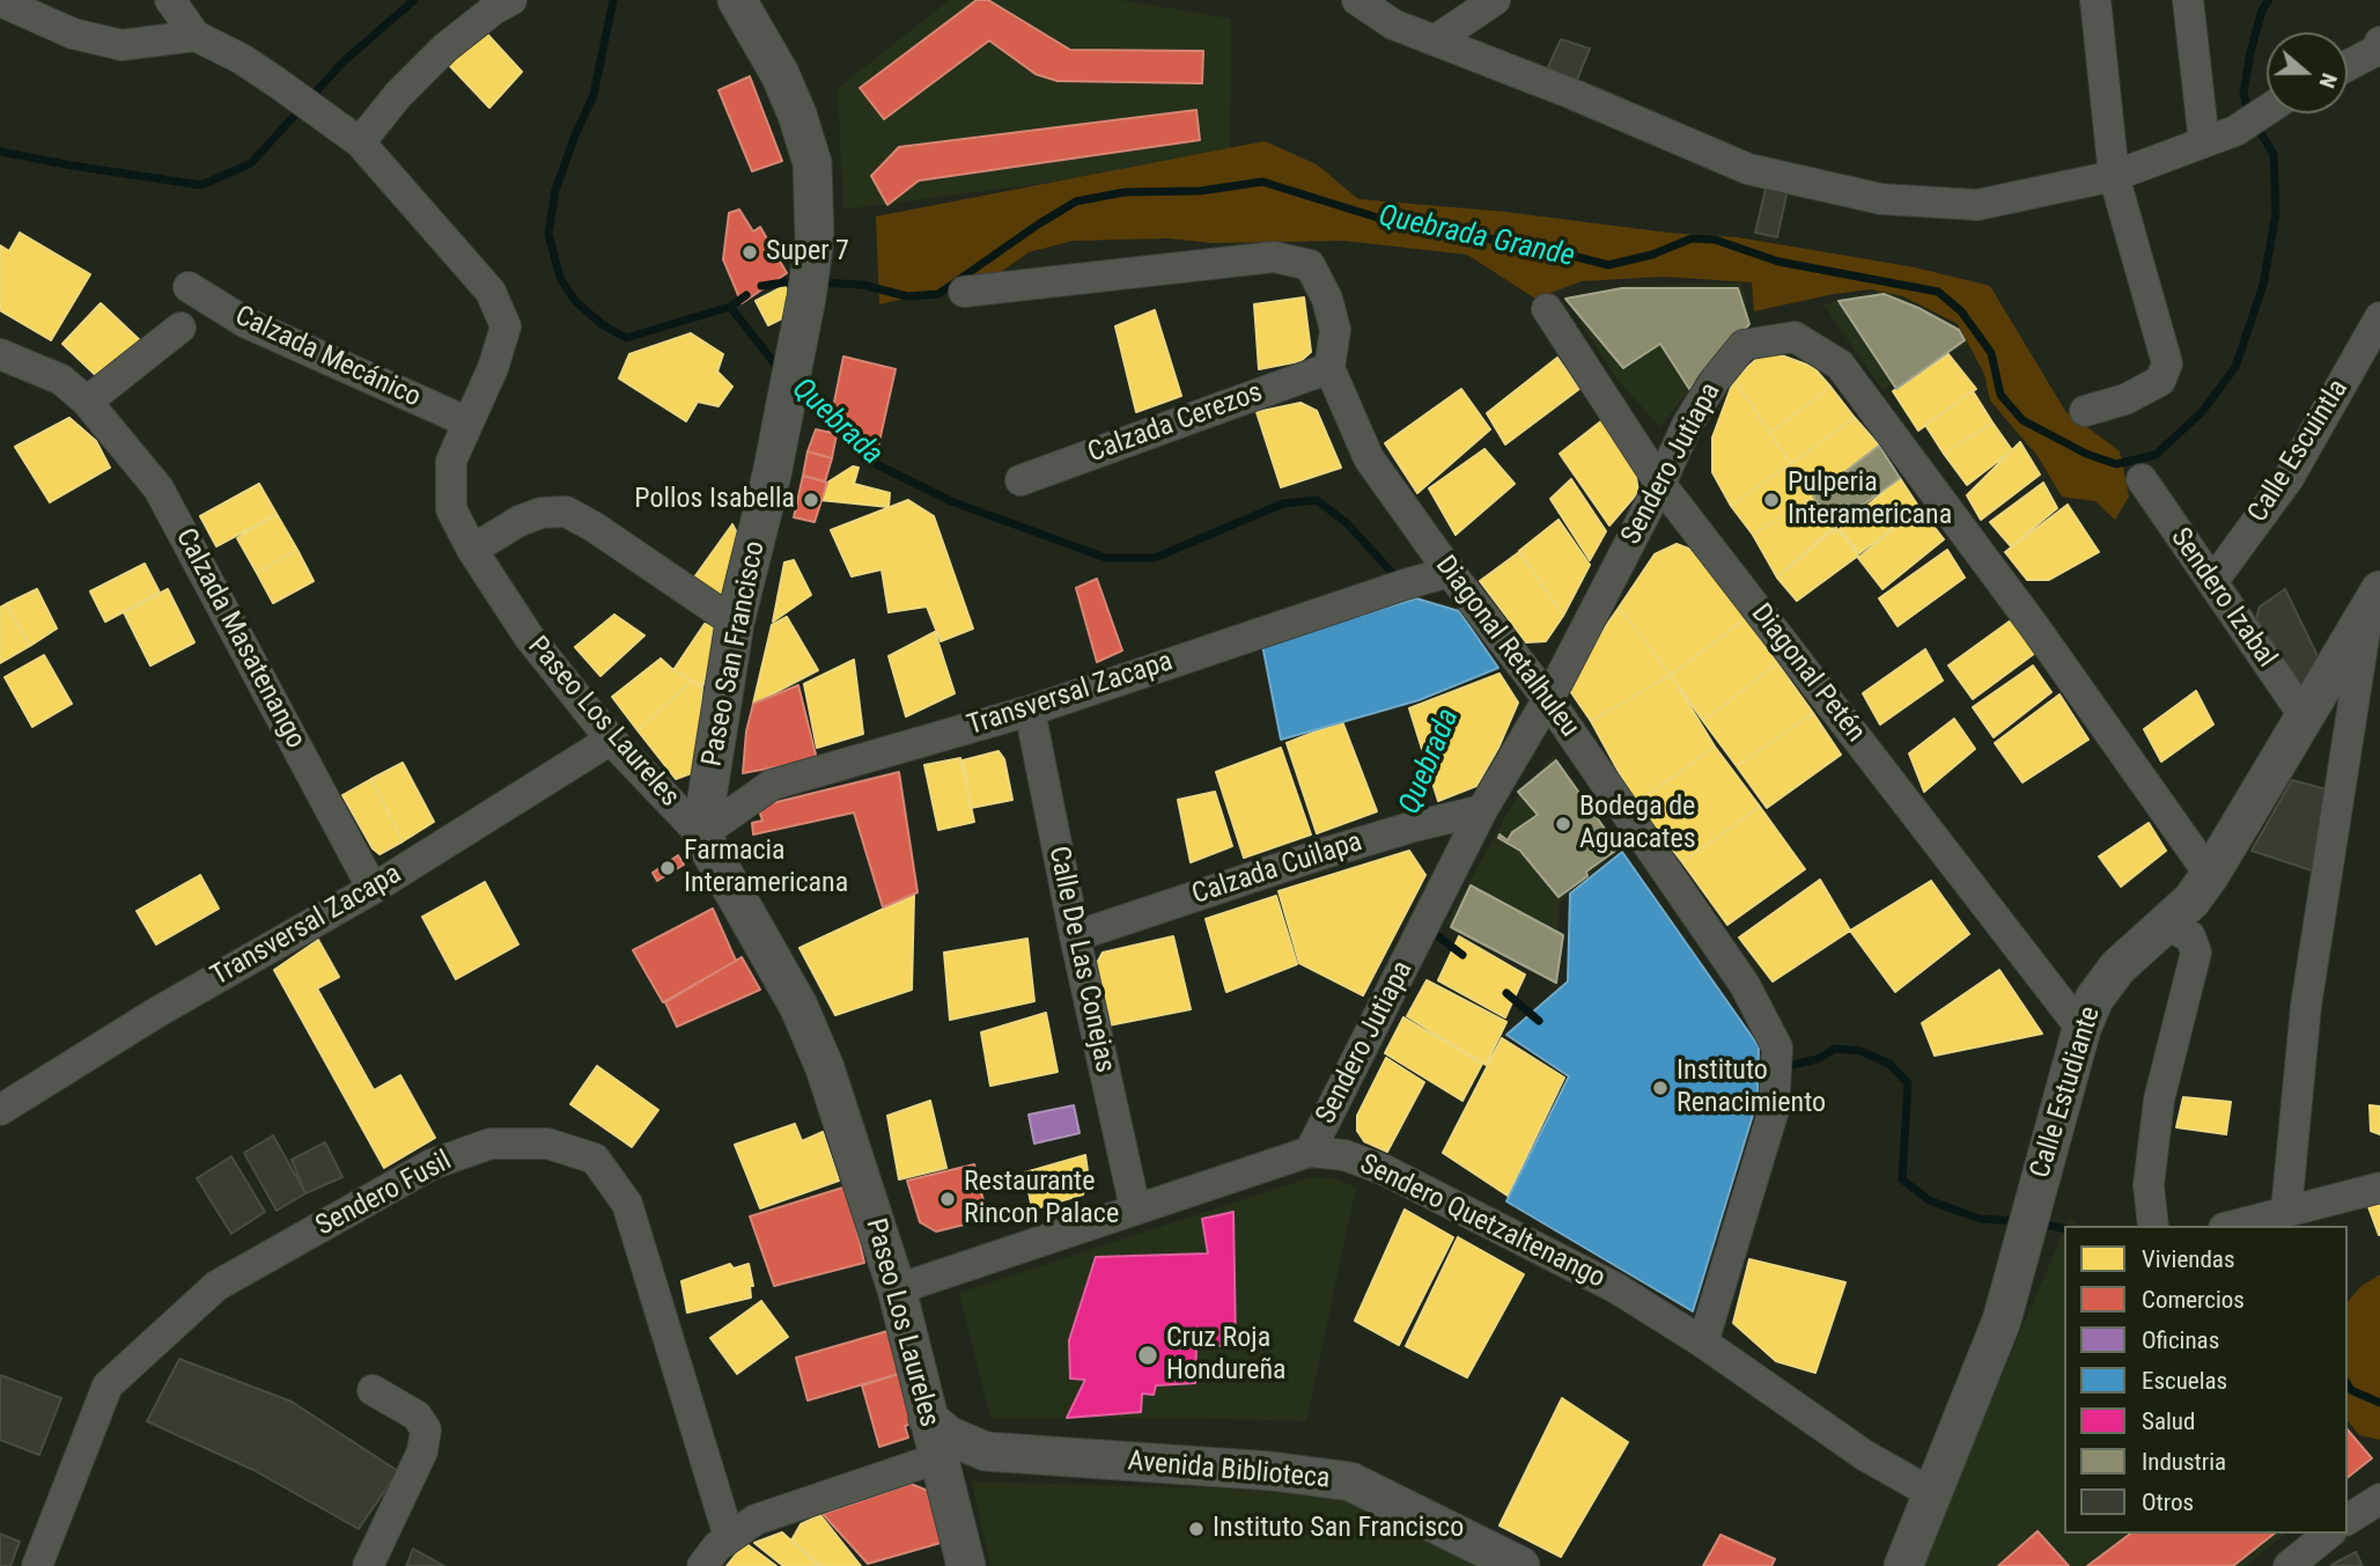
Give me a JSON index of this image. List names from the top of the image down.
{
  "streets": {
    "street": [
      "Calzada Mecánico",
      "Calzada Cerezos",
      "Calle Escuintla",
      "Sendero Jutiapa",
      "Sendero Izabal",
      "Calzada Masatenango",
      "Diagonal Retalhuleu",
      "Paseo San Francisco",
      "Diagonal Petén",
      "Transversal Zacapa",
      "Paseo Los Laureles",
      "Calzada Cuilapa",
      "Calle De Las Conejas",
      "Calle Estudiante",
      "Sendero Fusil",
      "Sendero Quetzaltenango",
      "Avenida Biblioteca"
    ]
  },
  "crossings": [
    ["Calzada Mecánico", "Paseo Los Laureles"],
    ["Calzada Cerezos", "Diagonal Retalhuleu"],
    ["Calle Escuintla", "Sendero Izabal"],
    ["Sendero Jutiapa", "Diagonal Retalhuleu"],
    ["Sendero Jutiapa", "Diagonal Petén"],
    ["Sendero Jutiapa", "Calzada Cuilapa"],
    ["Sendero Jutiapa", "Calle Estudiante"],
    ["Sendero Jutiapa", "Sendero Quetzaltenango"],
    ["Sendero Izabal", "Calle Estudiante"],
    ["Calzada Masatenango", "Transversal Zacapa"],
    ["Diagonal Retalhuleu", "Transversal Zacapa"],
    ["Diagonal Retalhuleu", "Sendero Quetzaltenango"],
    ["Paseo San Francisco", "Transversal Zacapa"],
    ["Paseo San Francisco", "Paseo Los Laureles"],
    ["Diagonal Petén", "Calle Estudiante"],
    ["Transversal Zacapa", "Paseo Los Laureles"],
    ["Transversal Zacapa", "Calle De Las Conejas"],
    ["Paseo Los Laureles", "Sendero Quetzaltenango"],
    ["Paseo Los Laureles", "Avenida Biblioteca"],
    ["Calzada Cuilapa", "Calle De Las Conejas"],
    ["Calle De Las Conejas", "Sendero Quetzaltenango"],
    ["Calle Estudiante", "Sendero Quetzaltenango"]
  ],
  "water": ["Quebrada Grande", "Quebrada"],
  "places": [
    "Super 7",
    "Pollos Isabella",
    "Pulperia Interamericana",
    "Bodega de Aguacates",
    "Farmacia Interamericana",
    "Instituto Renacimiento",
    "Restaurante Rincon Palace",
    "Cruz Roja Hondureña",
    "Instituto San Francisco"
  ],
  "legend": [
    "Viviendas",
    "Comercios",
    "Oficinas",
    "Escuelas",
    "Salud",
    "Industria",
    "Otros"
  ],
  "north": "right"
}
